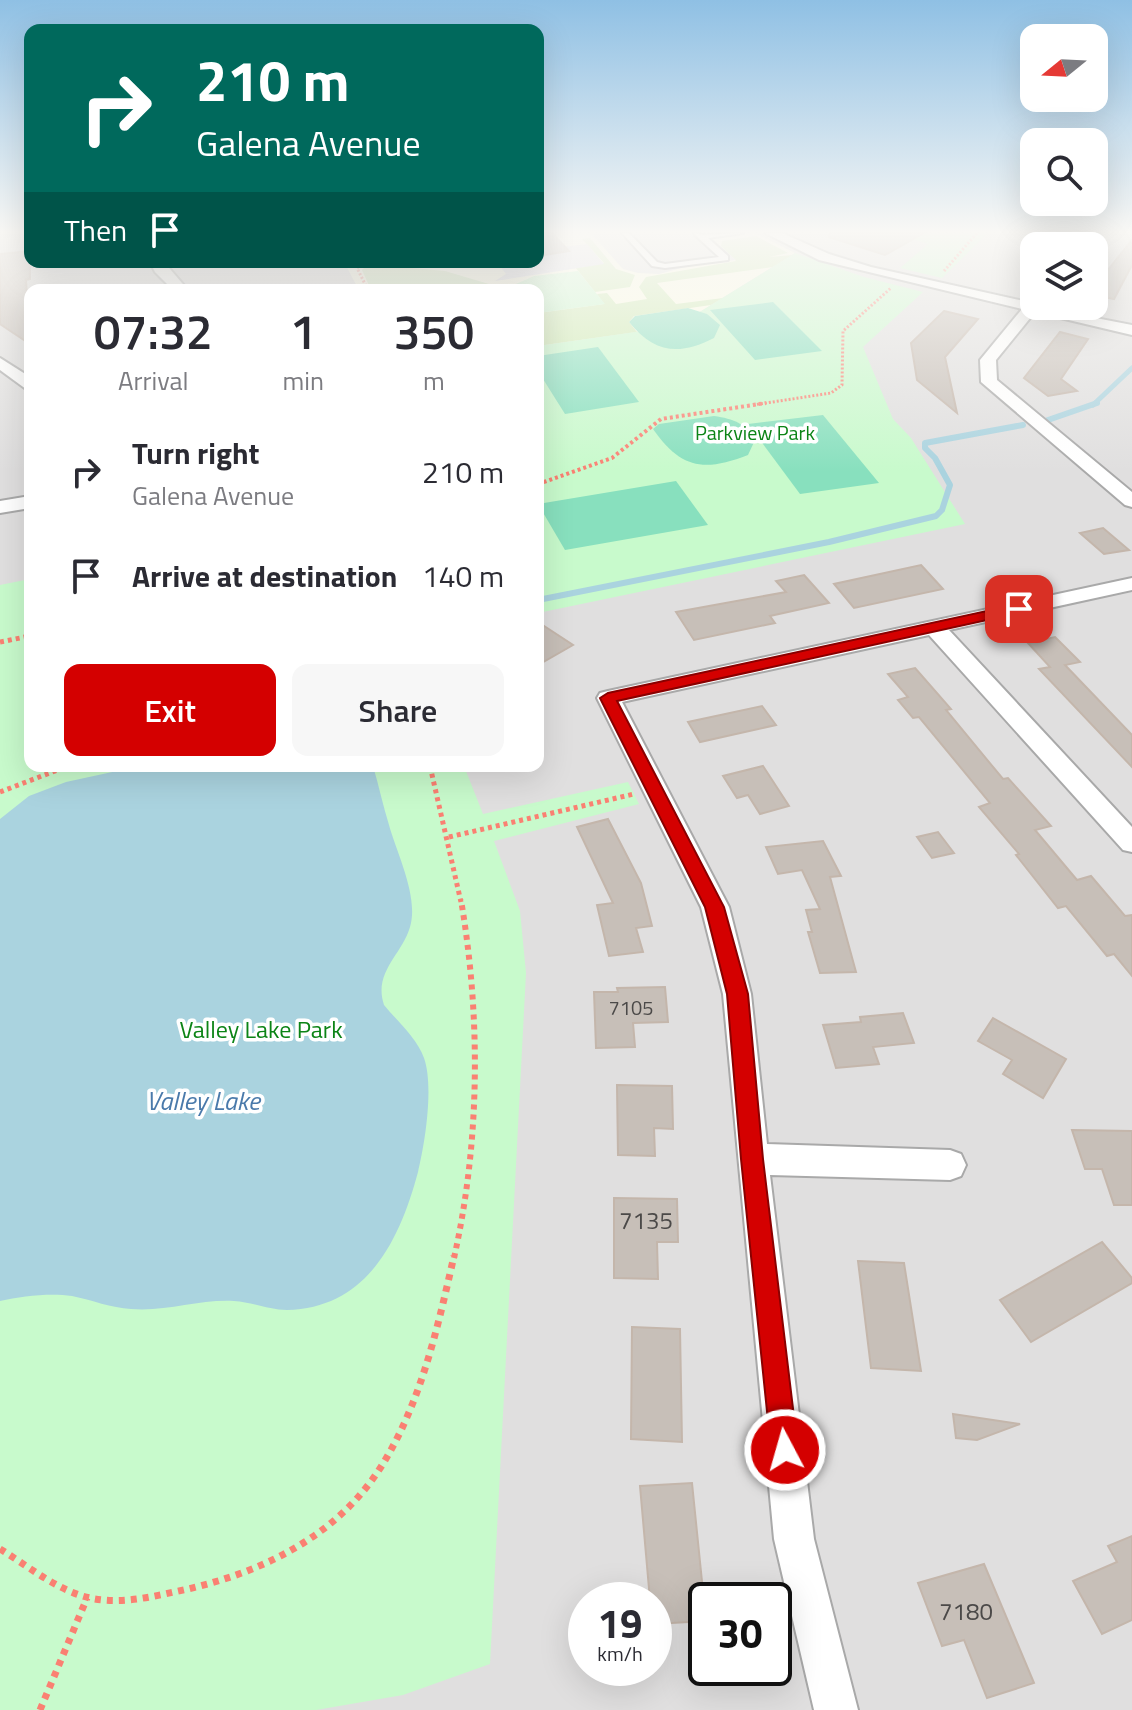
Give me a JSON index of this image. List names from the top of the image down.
{
  "water": ["Valley Lake"],
  "parks": ["Parkview Park", "Valley Lake Park"],
  "house_numbers": ["7105", "7135", "7180"],
  "north": "left",
  "page": {
    "turn": ["210 m", "Galena Avenue"],
    "then": "Then",
    "eta": [
      "07:32",
      "Arrival",
      "1",
      "min",
      "350",
      "m"
    ],
    "list": [
      {
        "name": "Turn right",
        "note": "Galena Avenue",
        "value": "210 m"
      },
      {
        "name": "Arrive at destination",
        "value": "140 m"
      }
    ],
    "buttons": ["Exit", "Share"],
    "speed": "19 km/h",
    "limit": "30"
  }
}
